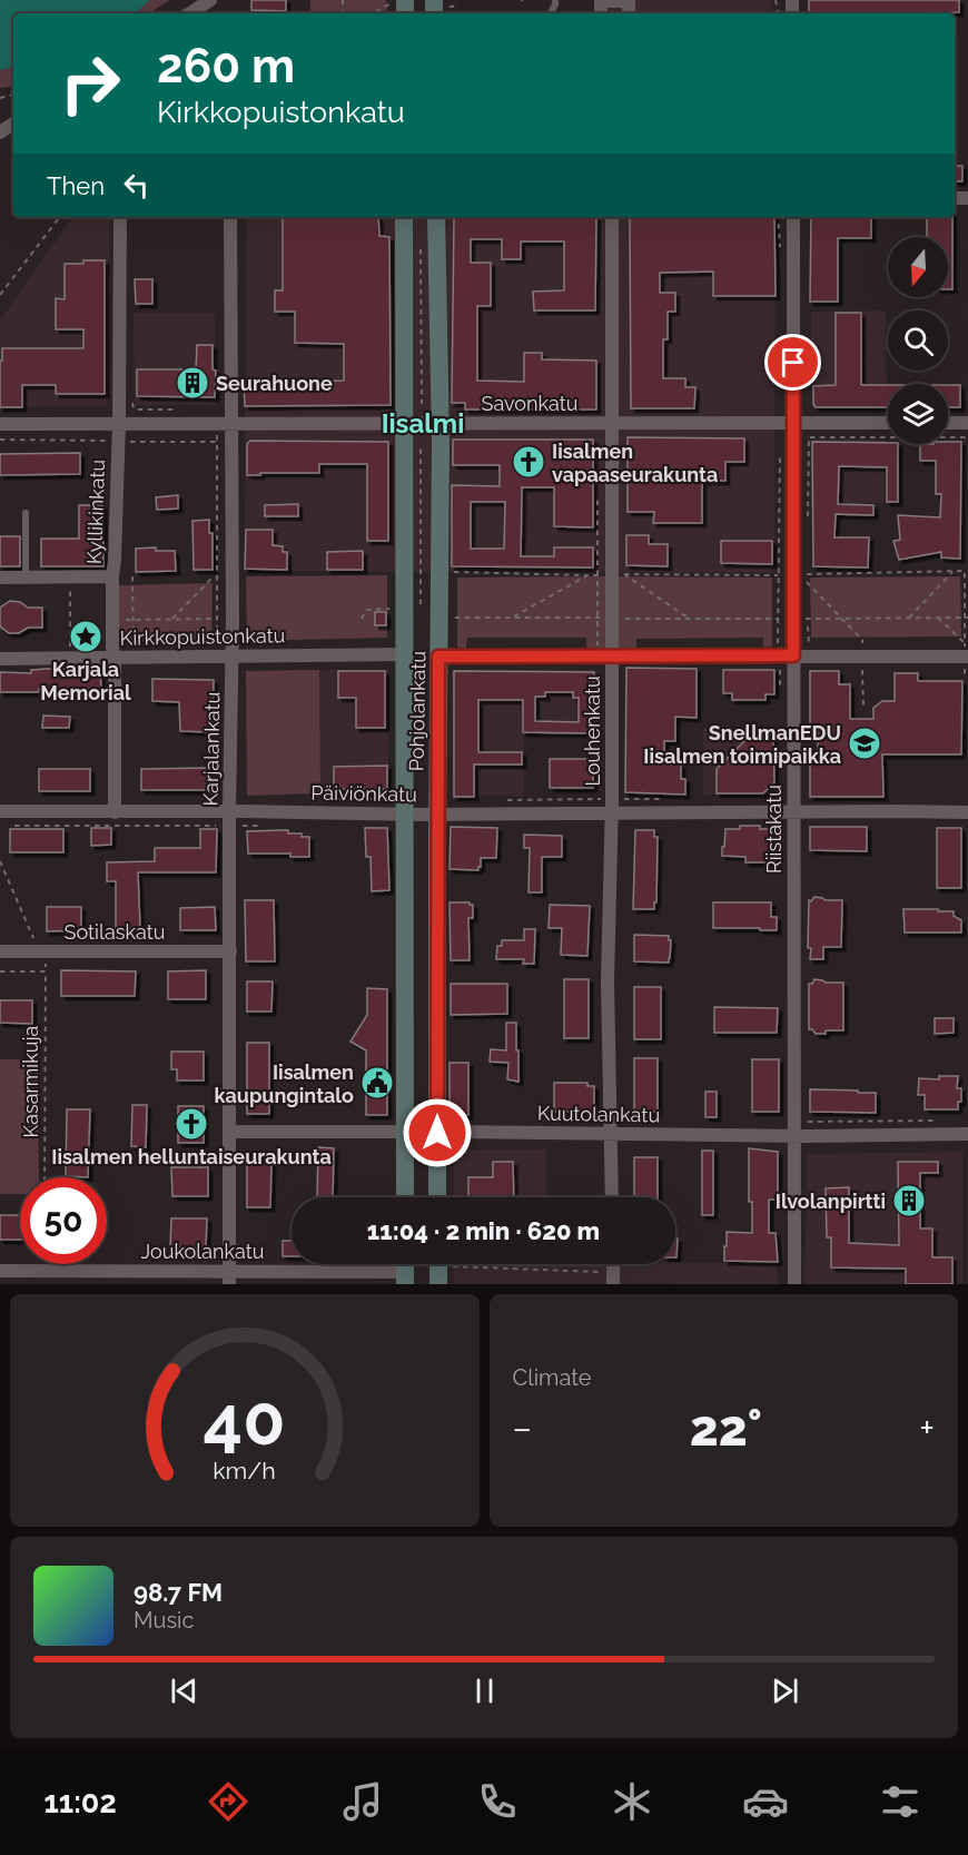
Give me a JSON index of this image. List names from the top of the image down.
{
  "streets": {
    "main road": ["Pohjolankatu"],
    "street": [
      "Savonkatu",
      "Kyllikinkatu",
      "Kirkkopuistonkatu",
      "Louhenkatu",
      "Karjalankatu",
      "Päiviönkatu",
      "Riistakatu",
      "Sotilaskatu",
      "Kuutolankatu",
      "Joukolankatu"
    ],
    "path": ["Kasarmikuja"]
  },
  "crossings": [
    ["Savonkatu", "Kyllikinkatu"],
    ["Savonkatu", "Pohjolankatu"],
    ["Savonkatu", "Louhenkatu"],
    ["Savonkatu", "Karjalankatu"],
    ["Savonkatu", "Riistakatu"],
    ["Kyllikinkatu", "Kirkkopuistonkatu"],
    ["Kyllikinkatu", "Päiviönkatu"],
    ["Kirkkopuistonkatu", "Pohjolankatu"],
    ["Kirkkopuistonkatu", "Karjalankatu"],
    ["Pohjolankatu", "Päiviönkatu"],
    ["Pohjolankatu", "Kuutolankatu"],
    ["Louhenkatu", "Päiviönkatu"],
    ["Louhenkatu", "Kuutolankatu"],
    ["Karjalankatu", "Päiviönkatu"],
    ["Karjalankatu", "Sotilaskatu"],
    ["Karjalankatu", "Kuutolankatu"],
    ["Karjalankatu", "Joukolankatu"],
    ["Päiviönkatu", "Riistakatu"],
    ["Riistakatu", "Kuutolankatu"]
  ],
  "districts": ["Iisalmi"],
  "places": {
    "building": ["Seurahuone", "Ilvolanpirtti"],
    "church": ["Iisalmen vapaaseurakunta", "Iisalmen helluntaiseurakunta"],
    "place": ["Karjala Memorial"],
    "school or university": ["SnellmanEDU Iisalmen toimipaikka"],
    "public building": ["Iisalmen kaupungintalo"]
  },
  "north": "bottom",
  "page": {
    "turn": ["260 m", "Kirkkopuistonkatu"],
    "then": "Then",
    "limit": "50",
    "trip": "11:04 · 2 min · 620 m",
    "tile": "Climate",
    "heat": ["−", "22°", "+"],
    "song": ["98.7 FM", "Music"],
    "tabs": "11:02",
    "gauge": ["40", "km/h"]
  }
}
